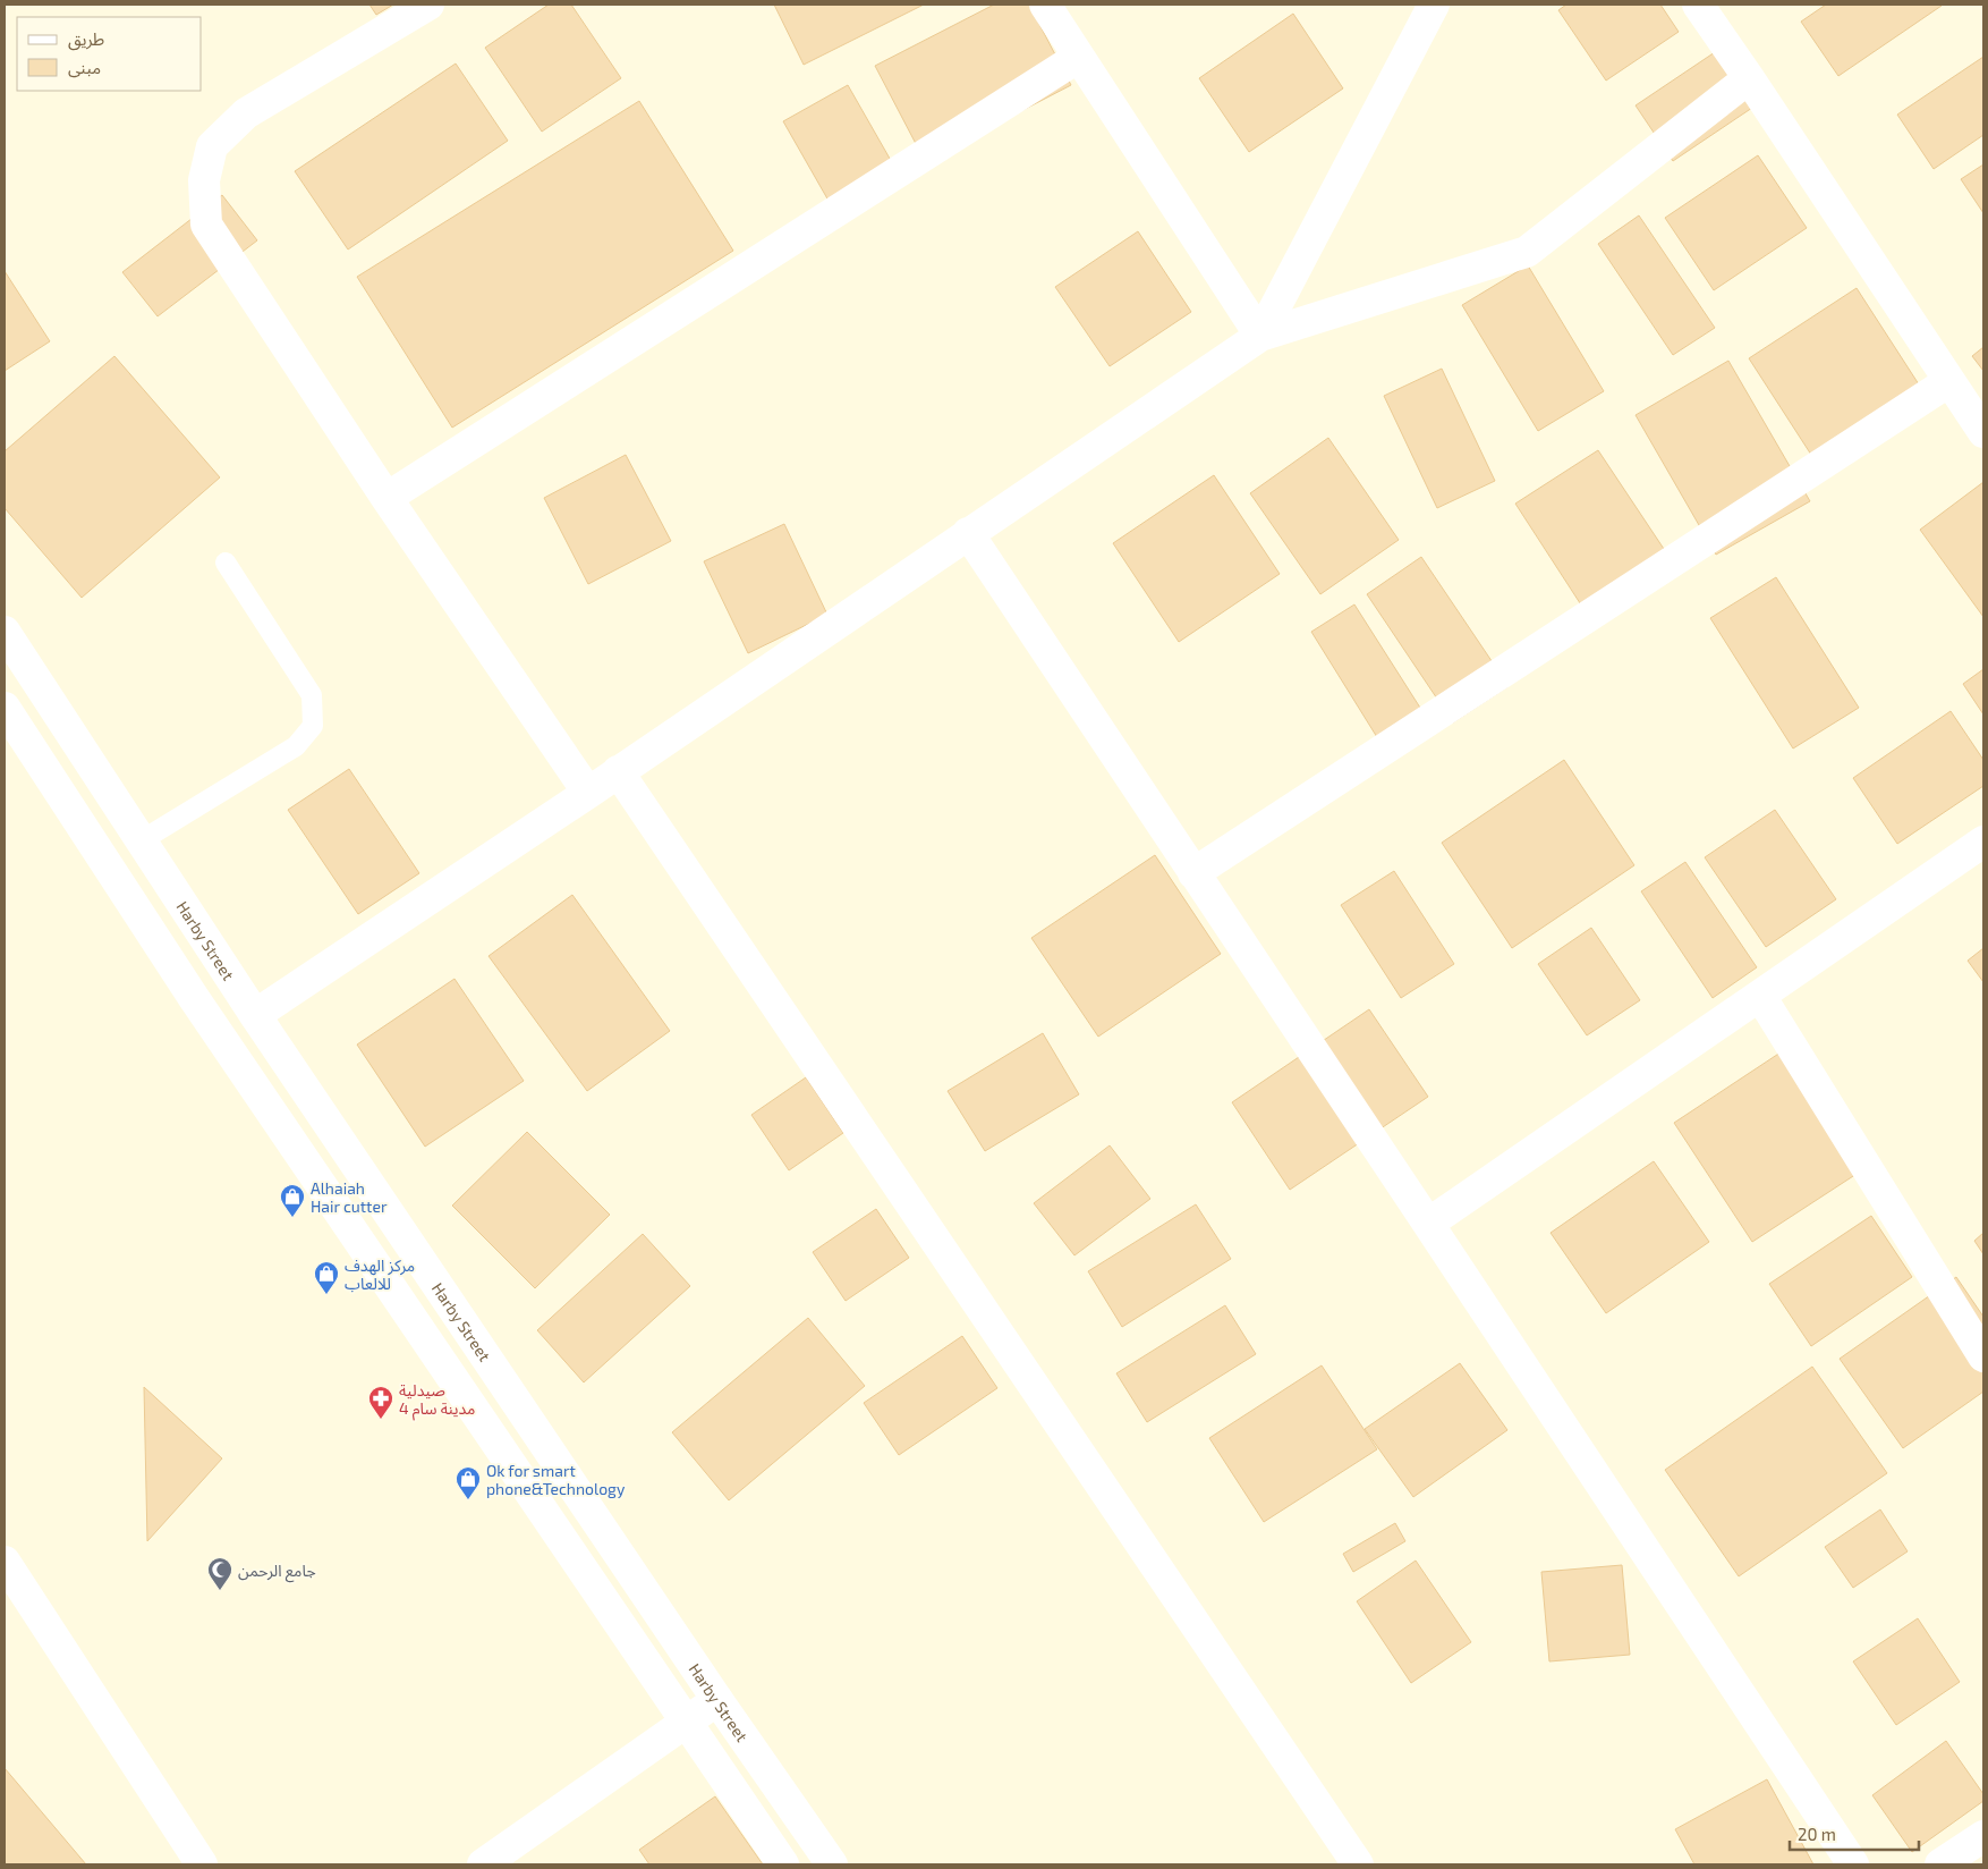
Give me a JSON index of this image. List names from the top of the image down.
{
  "streets": {
    "street": ["Harby Street"]
  },
  "places": {
    "shop": ["Alhaiah Hair cutter", "مركز الهدف للالعاب", "Ok for smart phone&Technology"],
    "pharmacy": ["صيدلية مدينة سام 4"],
    "mosque": ["جامع الرحمن"]
  },
  "legend": ["طريق", "مبنى"],
  "scale_bar": "20 m"
}
